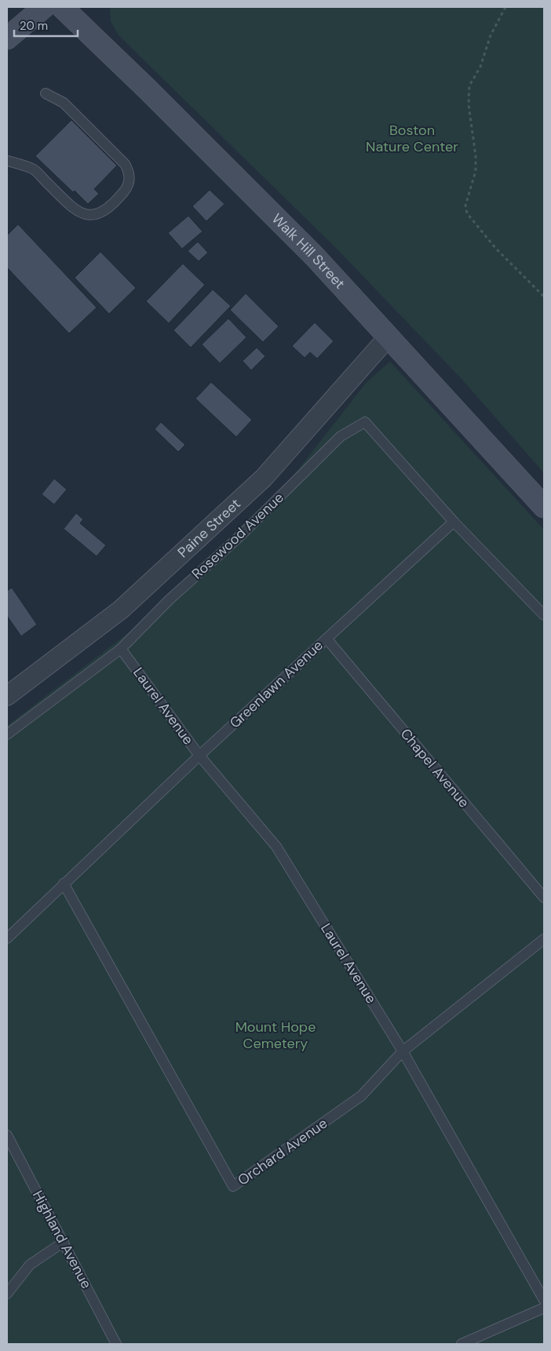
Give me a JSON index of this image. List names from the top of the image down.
{
  "streets": {
    "main road": ["Walk Hill Street"],
    "street": ["Paine Street"],
    "lane": [
      "Rosewood Avenue",
      "Greenlawn Avenue",
      "Laurel Avenue",
      "Chapel Avenue",
      "Orchard Avenue",
      "Highland Avenue"
    ]
  },
  "crossings": [
    ["Walk Hill Street", "Paine Street"],
    ["Rosewood Avenue", "Greenlawn Avenue"],
    ["Rosewood Avenue", "Laurel Avenue"],
    ["Greenlawn Avenue", "Laurel Avenue"],
    ["Greenlawn Avenue", "Chapel Avenue"],
    ["Greenlawn Avenue", "Orchard Avenue"],
    ["Laurel Avenue", "Orchard Avenue"]
  ],
  "parks": ["Boston Nature Center", "Mount Hope Cemetery"],
  "scale_bar": "20 m"
}
